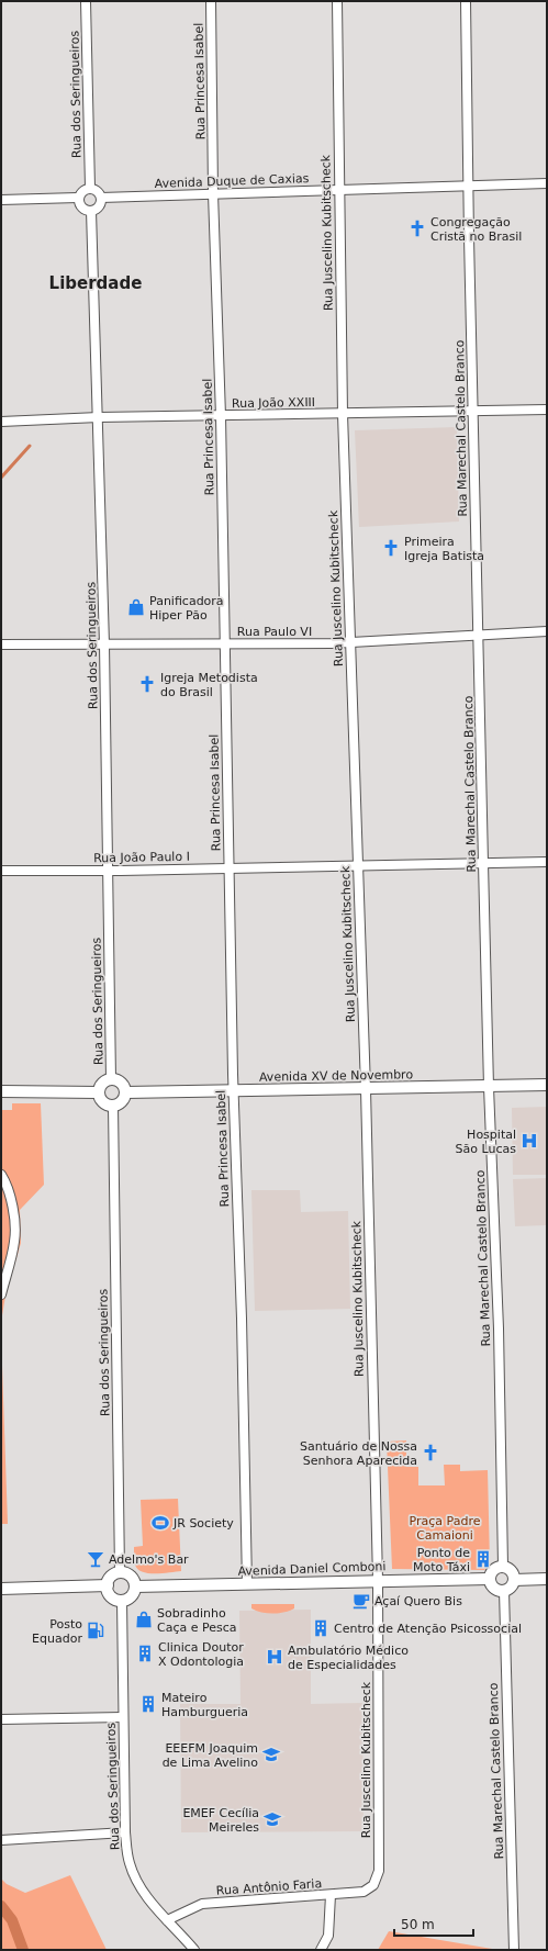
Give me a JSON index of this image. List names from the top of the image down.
{
  "streets": {
    "street": [
      "Rua Princesa Isabel",
      "Rua dos Seringueiros",
      "Avenida Duque de Caxias",
      "Rua Juscelino Kubitscheck",
      "Rua João XXIII",
      "Rua Marechal Castelo Branco",
      "Rua Paulo VI",
      "Rua João Paulo I",
      "Avenida XV de Novembro",
      "Avenida Daniel Comboni",
      "Rua Antônio Faria"
    ]
  },
  "crossings": [
    ["Rua Princesa Isabel", "Avenida Duque de Caxias"],
    ["Rua Princesa Isabel", "Rua João XXIII"],
    ["Rua Princesa Isabel", "Rua Paulo VI"],
    ["Rua Princesa Isabel", "Rua João Paulo I"],
    ["Rua Princesa Isabel", "Avenida XV de Novembro"],
    ["Rua Princesa Isabel", "Avenida Daniel Comboni"],
    ["Rua dos Seringueiros", "Avenida Duque de Caxias"],
    ["Rua dos Seringueiros", "Rua João XXIII"],
    ["Rua dos Seringueiros", "Rua Paulo VI"],
    ["Rua dos Seringueiros", "Rua João Paulo I"],
    ["Rua dos Seringueiros", "Avenida XV de Novembro"],
    ["Rua dos Seringueiros", "Avenida Daniel Comboni"],
    ["Rua dos Seringueiros", "Rua Antônio Faria"],
    ["Avenida Duque de Caxias", "Rua Juscelino Kubitscheck"],
    ["Avenida Duque de Caxias", "Rua Marechal Castelo Branco"],
    ["Rua Juscelino Kubitscheck", "Rua João XXIII"],
    ["Rua Juscelino Kubitscheck", "Rua Paulo VI"],
    ["Rua Juscelino Kubitscheck", "Rua João Paulo I"],
    ["Rua Juscelino Kubitscheck", "Avenida XV de Novembro"],
    ["Rua Juscelino Kubitscheck", "Avenida Daniel Comboni"],
    ["Rua Juscelino Kubitscheck", "Rua Antônio Faria"],
    ["Rua João XXIII", "Rua Marechal Castelo Branco"],
    ["Rua Marechal Castelo Branco", "Rua Paulo VI"],
    ["Rua Marechal Castelo Branco", "Rua João Paulo I"],
    ["Rua Marechal Castelo Branco", "Avenida XV de Novembro"],
    ["Rua Marechal Castelo Branco", "Avenida Daniel Comboni"]
  ],
  "districts": ["Liberdade"],
  "parks": ["Praça Padre Camaioni"],
  "places": {
    "church": [
      "Congregação Cristã no Brasil",
      "Primeira Igreja Batista",
      "Igreja Metodista do Brasil",
      "Santuário de Nossa Senhora Aparecida"
    ],
    "shop": ["Panificadora Hiper Pão", "Sobradinho Caça e Pesca"],
    "hospital": ["Hospital São Lucas", "Ambulatório Médico de Especialidades"],
    "sports": ["JR Society"],
    "bar": ["Adelmo's Bar"],
    "building": [
      "Ponto de Moto Táxi",
      "Centro de Atenção Psicossocial",
      "Clinica Doutor X Odontologia",
      "Mateiro Hamburgueria"
    ],
    "cafe": ["Açaí Quero Bis"],
    "fuel station": ["Posto Equador"],
    "school or university": ["EEEFM Joaquim de Lima Avelino", "EMEF Cecília Meireles"]
  },
  "scale_bar": "50 m"
}
